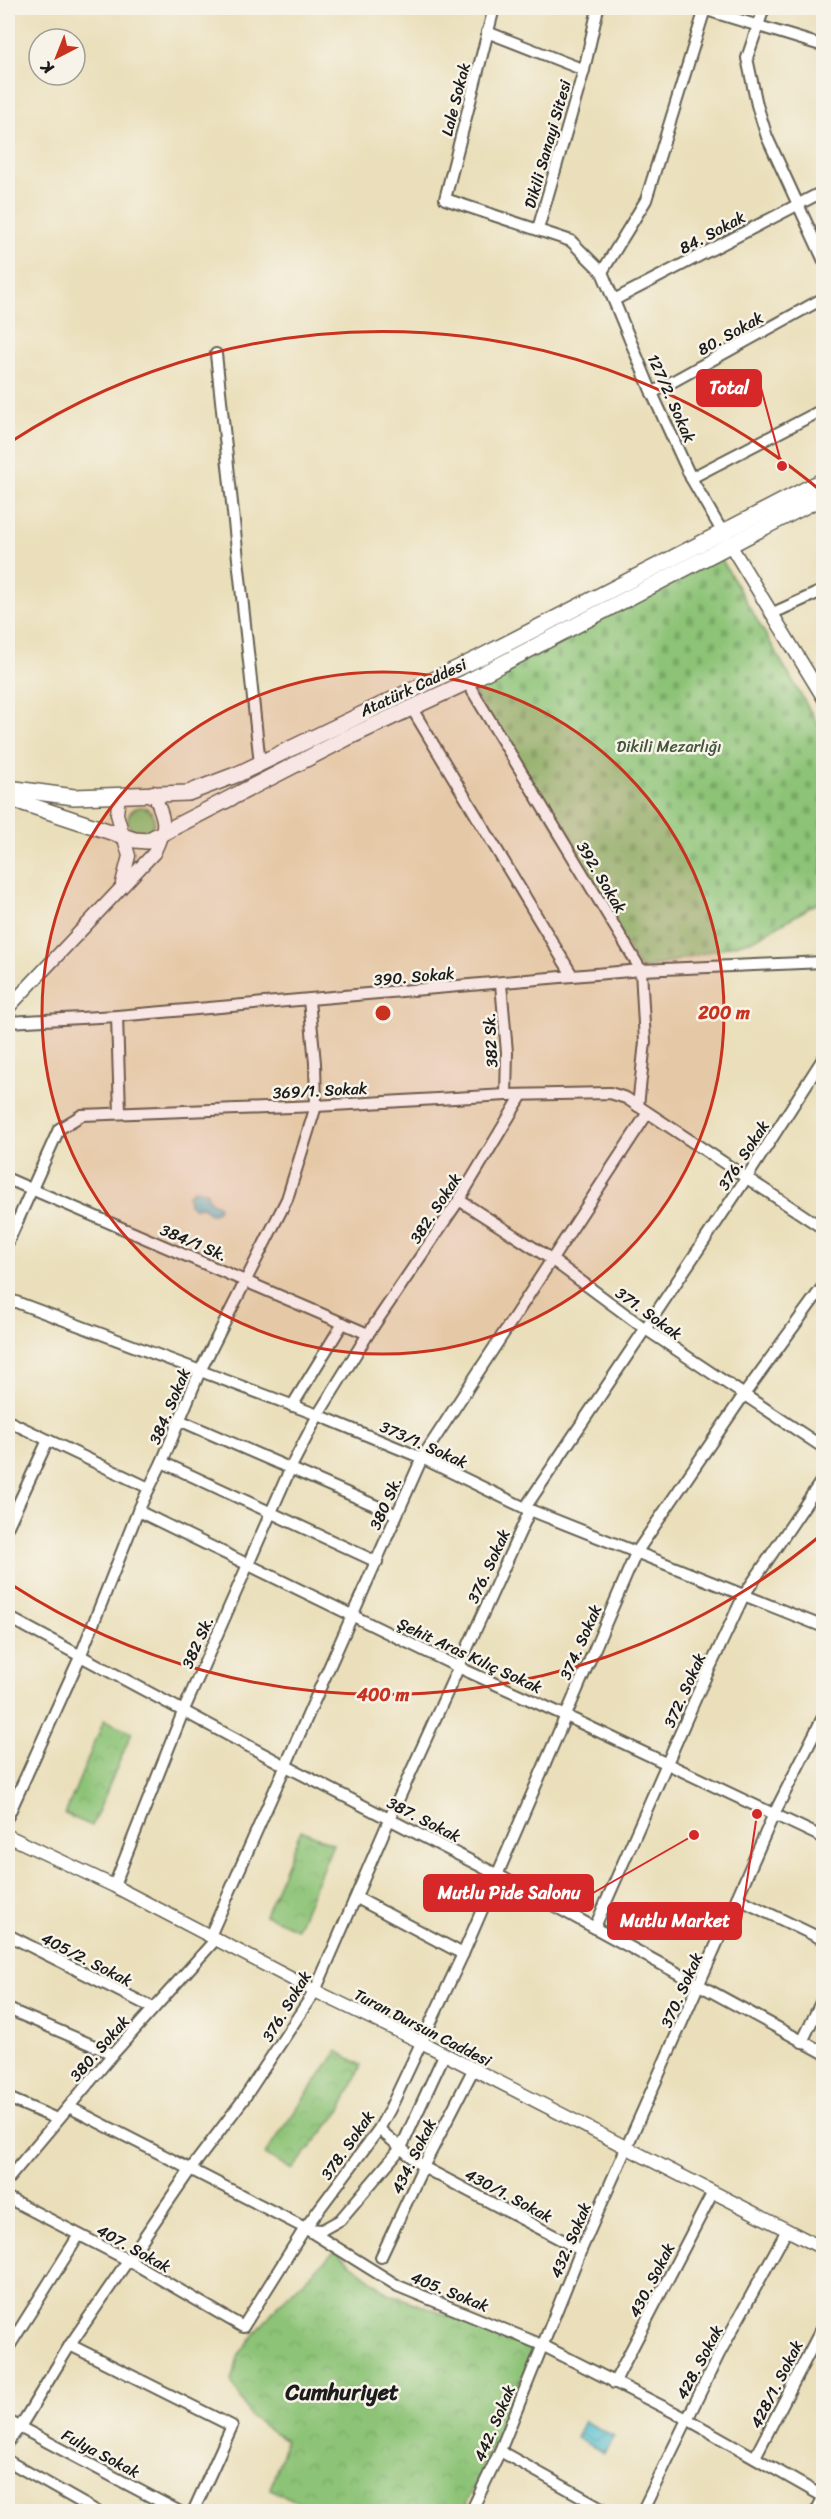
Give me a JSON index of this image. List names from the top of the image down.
{
  "streets": {
    "main road": ["Atatürk Caddesi"],
    "street": [
      "Lale Sokak",
      "Dikili Sanayi Sitesi",
      "84. Sokak",
      "80. Sokak",
      "127/2. Sokak",
      "392. Sokak",
      "390. Sokak",
      "382 Sk.",
      "369/1. Sokak",
      "376. Sokak",
      "382. Sokak",
      "384/1 Sk.",
      "371. Sokak",
      "384. Sokak",
      "373/1. Sokak",
      "380 Sk.",
      "374. Sokak",
      "Şehit Aras Kılıç Sokak",
      "372. Sokak",
      "387. Sokak",
      "405/2. Sokak",
      "370. Sokak",
      "Turan Dursun Caddesi",
      "380. Sokak",
      "378. Sokak",
      "434. Sokak",
      "430/1. Sokak",
      "432. Sokak",
      "407. Sokak",
      "430. Sokak",
      "405. Sokak",
      "428. Sokak",
      "428/1. Sokak",
      "442. Sokak",
      "Fulya Sokak"
    ]
  },
  "crossings": [
    ["Lale Sokak", "Dikili Sanayi Sitesi"],
    ["Dikili Sanayi Sitesi", "127/2. Sokak"],
    ["84. Sokak", "127/2. Sokak"],
    ["80. Sokak", "127/2. Sokak"],
    ["127/2. Sokak", "Atatürk Caddesi"],
    ["Atatürk Caddesi", "392. Sokak"],
    ["392. Sokak", "390. Sokak"],
    ["392. Sokak", "369/1. Sokak"],
    ["390. Sokak", "382 Sk."],
    ["390. Sokak", "384. Sokak"],
    ["382 Sk.", "369/1. Sokak"],
    ["382 Sk.", "382. Sokak"],
    ["382 Sk.", "373/1. Sokak"],
    ["382 Sk.", "Şehit Aras Kılıç Sokak"],
    ["382 Sk.", "387. Sokak"],
    ["382 Sk.", "Turan Dursun Caddesi"],
    ["369/1. Sokak", "376. Sokak"],
    ["369/1. Sokak", "382. Sokak"],
    ["369/1. Sokak", "384/1 Sk."],
    ["369/1. Sokak", "384. Sokak"],
    ["369/1. Sokak", "380 Sk."],
    ["376. Sokak", "371. Sokak"],
    ["376. Sokak", "373/1. Sokak"],
    ["376. Sokak", "Şehit Aras Kılıç Sokak"],
    ["376. Sokak", "387. Sokak"],
    ["376. Sokak", "Turan Dursun Caddesi"],
    ["376. Sokak", "407. Sokak"],
    ["376. Sokak", "405. Sokak"],
    ["376. Sokak", "Fulya Sokak"],
    ["382. Sokak", "384/1 Sk."],
    ["382. Sokak", "371. Sokak"],
    ["382. Sokak", "373/1. Sokak"],
    ["384/1 Sk.", "384. Sokak"],
    ["371. Sokak", "380 Sk."],
    ["371. Sokak", "374. Sokak"],
    ["384. Sokak", "373/1. Sokak"],
    ["384. Sokak", "Şehit Aras Kılıç Sokak"],
    ["384. Sokak", "387. Sokak"],
    ["373/1. Sokak", "380 Sk."],
    ["373/1. Sokak", "374. Sokak"],
    ["373/1. Sokak", "372. Sokak"],
    ["380 Sk.", "Şehit Aras Kılıç Sokak"],
    ["380 Sk.", "387. Sokak"],
    ["380 Sk.", "Turan Dursun Caddesi"],
    ["380 Sk.", "380. Sokak"],
    ["374. Sokak", "Şehit Aras Kılıç Sokak"],
    ["374. Sokak", "387. Sokak"],
    ["374. Sokak", "Turan Dursun Caddesi"],
    ["374. Sokak", "378. Sokak"],
    ["Şehit Aras Kılıç Sokak", "372. Sokak"],
    ["Şehit Aras Kılıç Sokak", "370. Sokak"],
    ["372. Sokak", "387. Sokak"],
    ["387. Sokak", "370. Sokak"],
    ["405/2. Sokak", "380. Sokak"],
    ["370. Sokak", "Turan Dursun Caddesi"],
    ["370. Sokak", "432. Sokak"],
    ["Turan Dursun Caddesi", "380. Sokak"],
    ["Turan Dursun Caddesi", "378. Sokak"],
    ["Turan Dursun Caddesi", "434. Sokak"],
    ["Turan Dursun Caddesi", "432. Sokak"],
    ["Turan Dursun Caddesi", "430. Sokak"],
    ["Turan Dursun Caddesi", "428. Sokak"],
    ["380. Sokak", "405. Sokak"],
    ["378. Sokak", "430/1. Sokak"],
    ["378. Sokak", "407. Sokak"],
    ["378. Sokak", "405. Sokak"],
    ["434. Sokak", "430/1. Sokak"],
    ["430/1. Sokak", "432. Sokak"],
    ["432. Sokak", "405. Sokak"],
    ["432. Sokak", "442. Sokak"],
    ["430. Sokak", "405. Sokak"],
    ["405. Sokak", "428. Sokak"],
    ["405. Sokak", "428/1. Sokak"],
    ["405. Sokak", "442. Sokak"]
  ],
  "districts": ["Cumhuriyet"],
  "parks": ["Dikili Mezarlığı"],
  "places": ["Total", "Mutlu Market", "Mutlu Pide Salonu"],
  "north": "bottom left",
  "rings": ["200 m", "400 m"]
}
